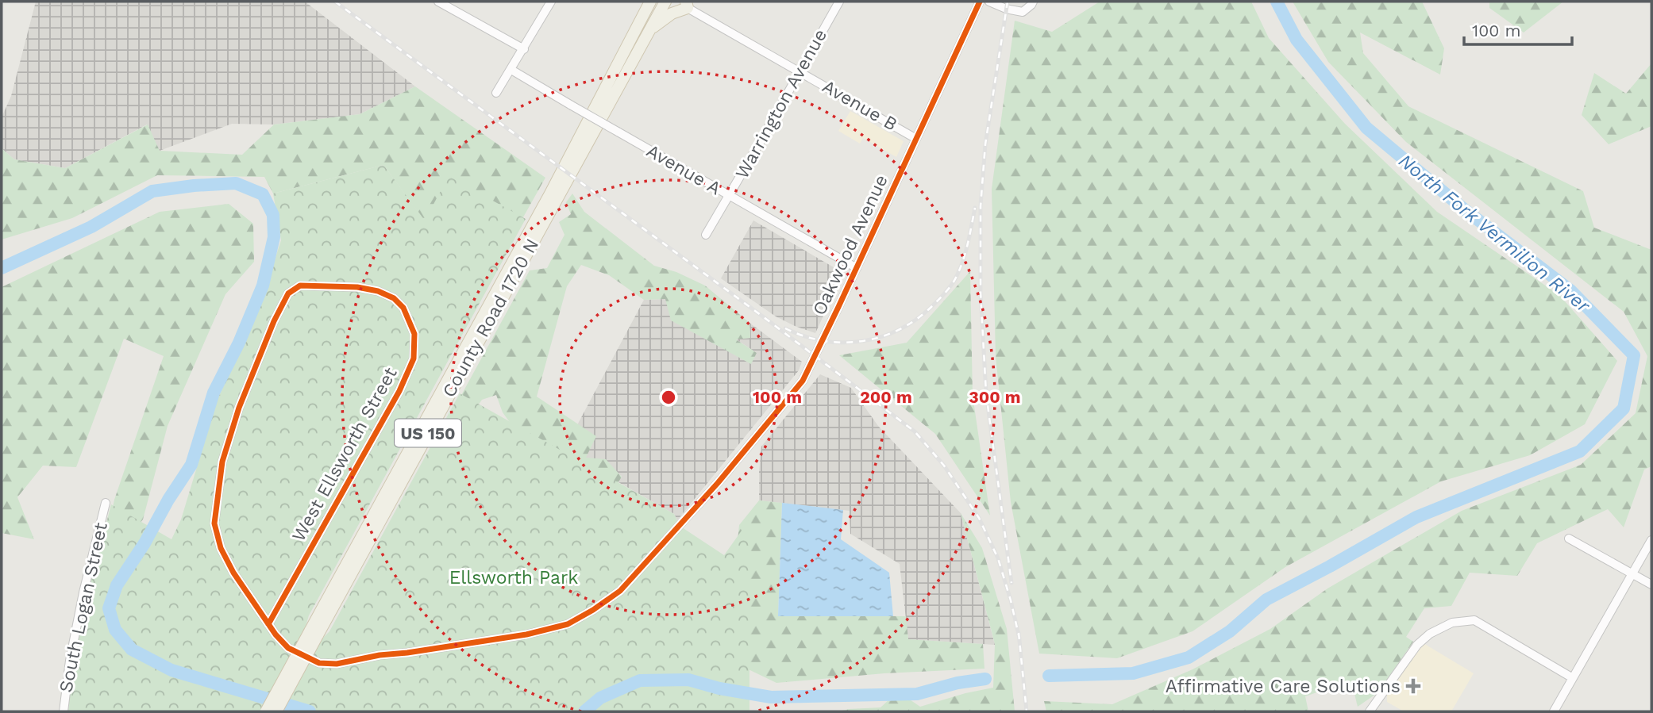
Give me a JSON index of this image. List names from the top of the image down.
{
  "streets": {
    "main road": ["County Road 1720 N", "US 150"],
    "street": [
      "Warrington Avenue",
      "Avenue B",
      "Avenue A",
      "Oakwood Avenue",
      "West Ellsworth Street",
      "South Logan Street"
    ]
  },
  "crossings": [
    ["Warrington Avenue", "Avenue B"],
    ["Warrington Avenue", "Avenue A"],
    ["Avenue B", "Oakwood Avenue"],
    ["Avenue A", "Oakwood Avenue"],
    ["Oakwood Avenue", "West Ellsworth Street"],
    ["County Road 1720 N", "US 150"]
  ],
  "water": ["North Fork Vermilion River"],
  "parks": ["Ellsworth Park"],
  "places": {
    "health": ["Affirmative Care Solutions"]
  },
  "scale_bar": "100 m",
  "rings": ["100 m", "200 m", "300 m"]
}
